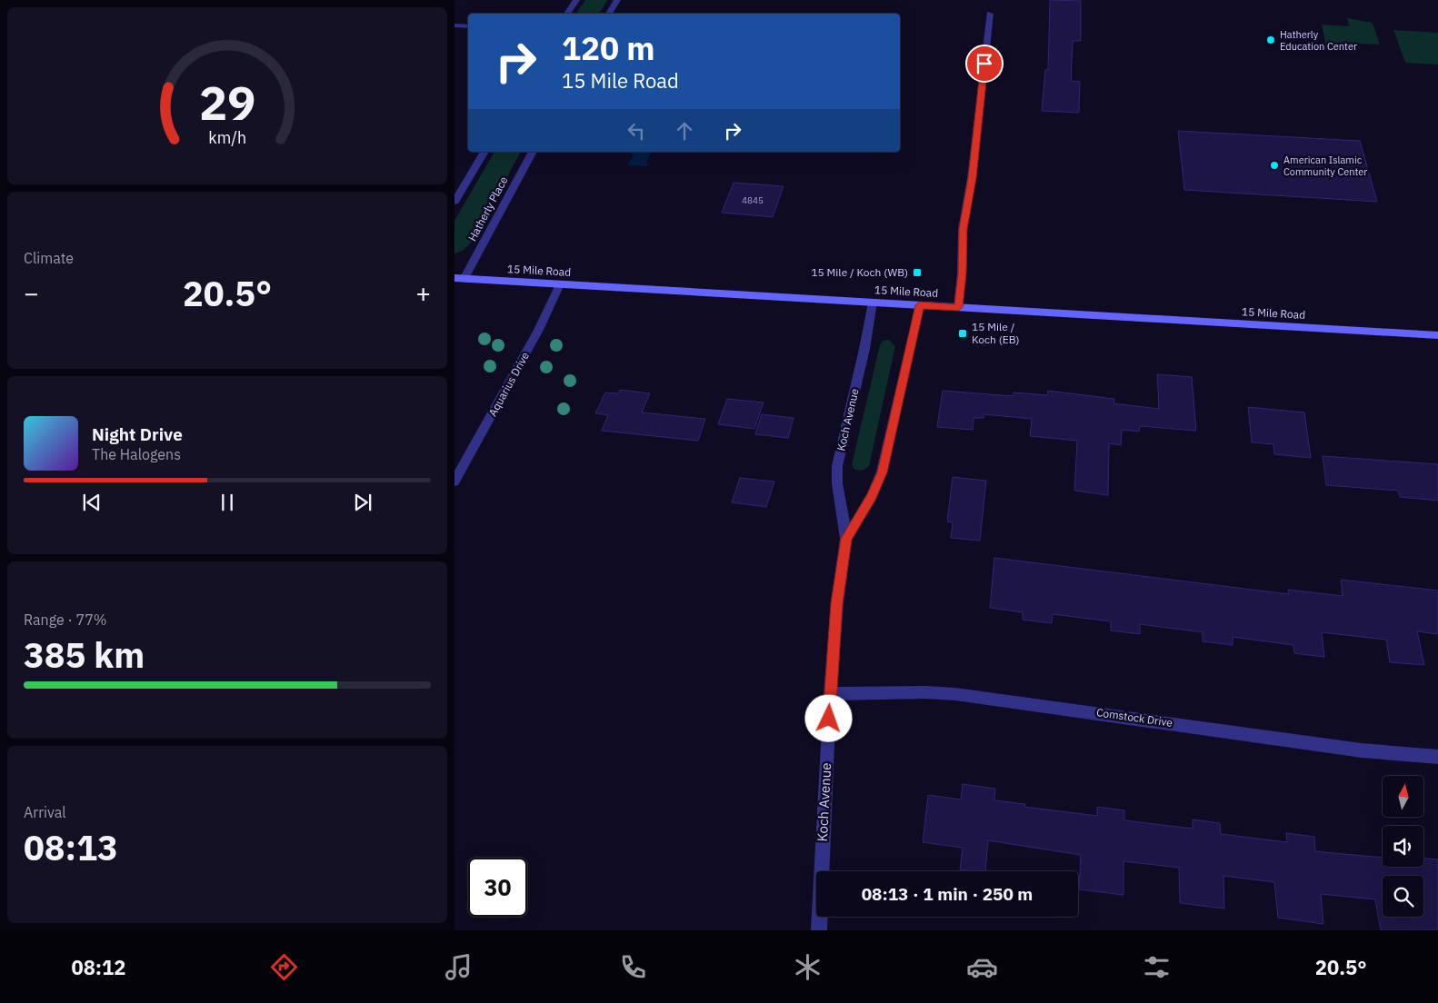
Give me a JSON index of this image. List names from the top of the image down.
{
  "streets": {
    "main road": ["15 Mile Road"],
    "street": [
      "Hatherly Place",
      "Aquarius Drive",
      "Koch Avenue",
      "Comstock Drive"
    ]
  },
  "crossings": [
    ["Hatherly Place", "15 Mile Road"],
    ["15 Mile Road", "Aquarius Drive"],
    ["15 Mile Road", "Koch Avenue"],
    ["Koch Avenue", "Comstock Drive"]
  ],
  "places": {
    "other": ["Hatherly Education Center", "American Islamic Community Center"],
    "transit": ["15 Mile / Koch (WB)", "15 Mile / Koch (EB)"]
  },
  "house_numbers": ["4845"],
  "north": "top",
  "page": {
    "turn": ["120 m", "15 Mile Road"],
    "tile": [
      "Climate",
      ["Range · 77%", "385 km"],
      ["Arrival", "08:13"]
    ],
    "heat": ["−", "20.5°", "+"],
    "song": ["Night Drive", "The Halogens"],
    "limit": "30",
    "trip": "08:13 · 1 min · 250 m",
    "tabs": ["08:12", "20.5°"],
    "gauge": ["29", "km/h"]
  }
}
